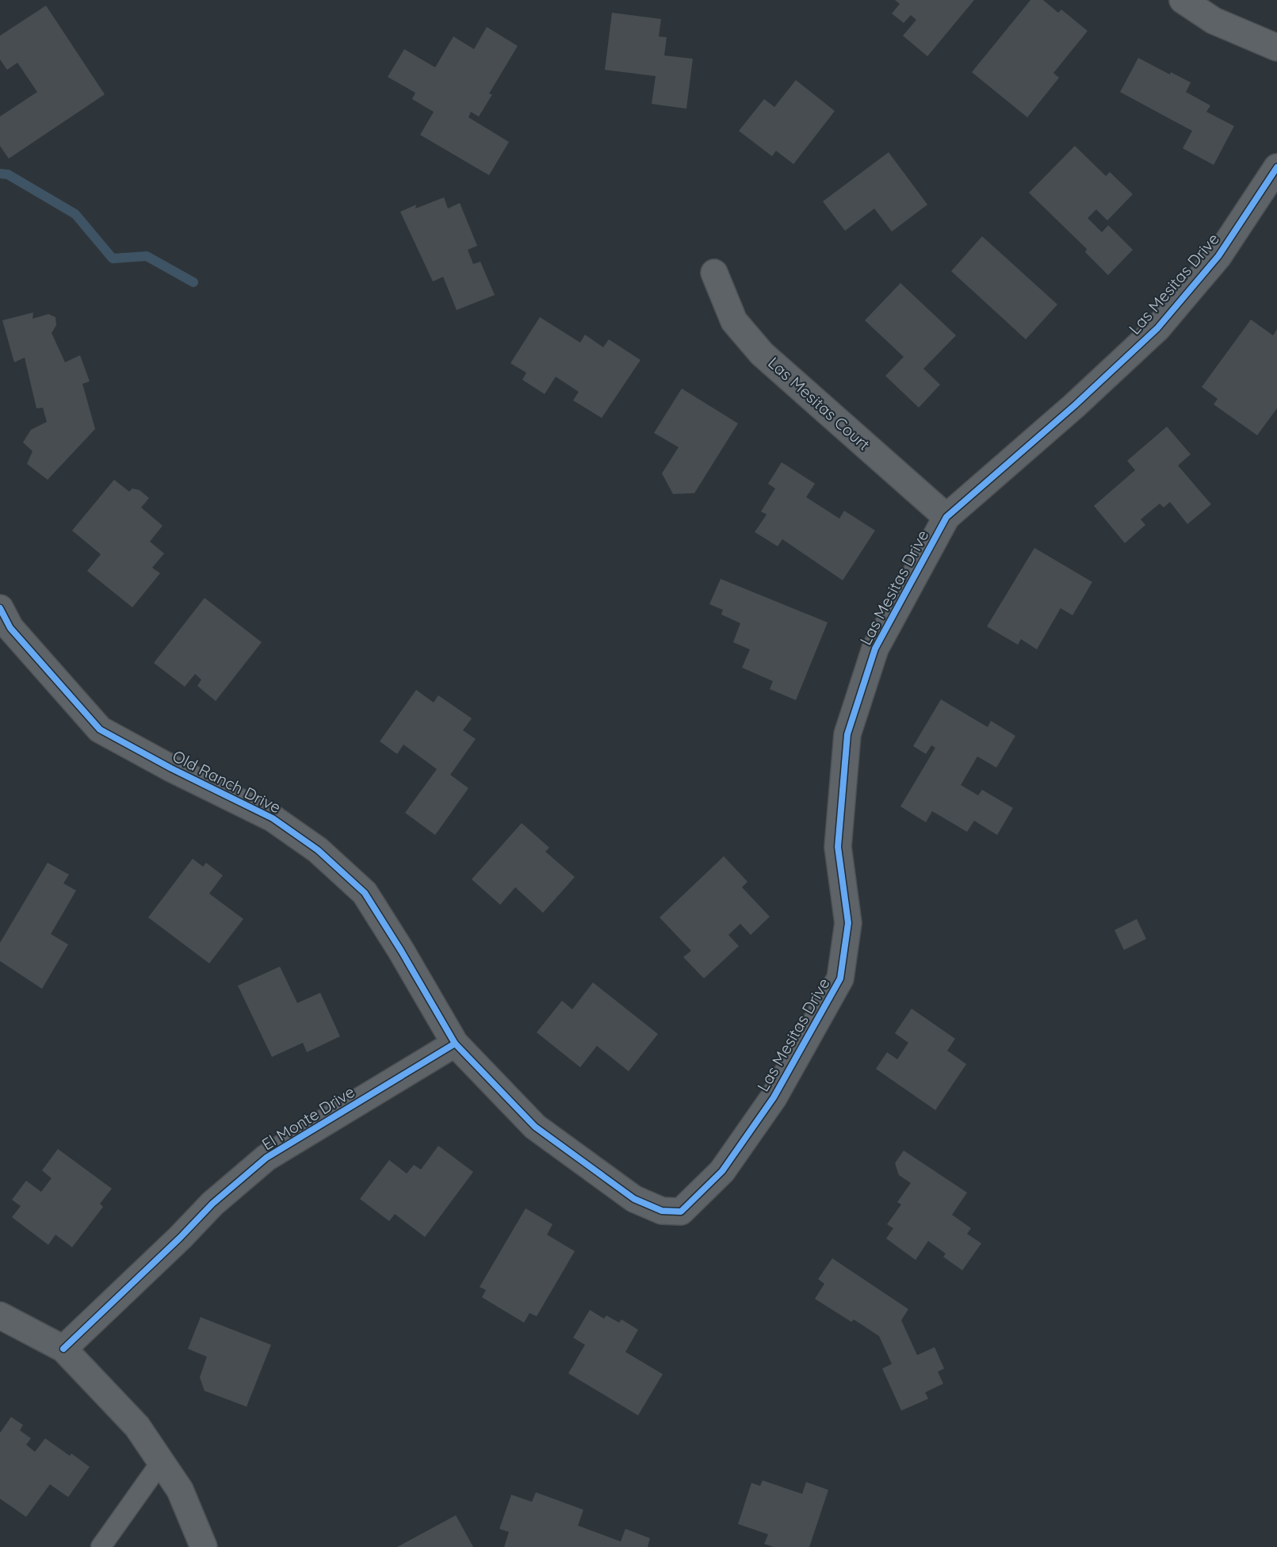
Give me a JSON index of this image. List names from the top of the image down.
{
  "streets": {
    "street": [
      "Las Mesitas Drive",
      "Las Mesitas Court",
      "Old Ranch Drive",
      "El Monte Drive"
    ]
  },
  "crossings": [
    ["Las Mesitas Drive", "Las Mesitas Court"],
    ["Las Mesitas Drive", "Old Ranch Drive"],
    ["Las Mesitas Drive", "El Monte Drive"],
    ["Old Ranch Drive", "El Monte Drive"]
  ]
}
